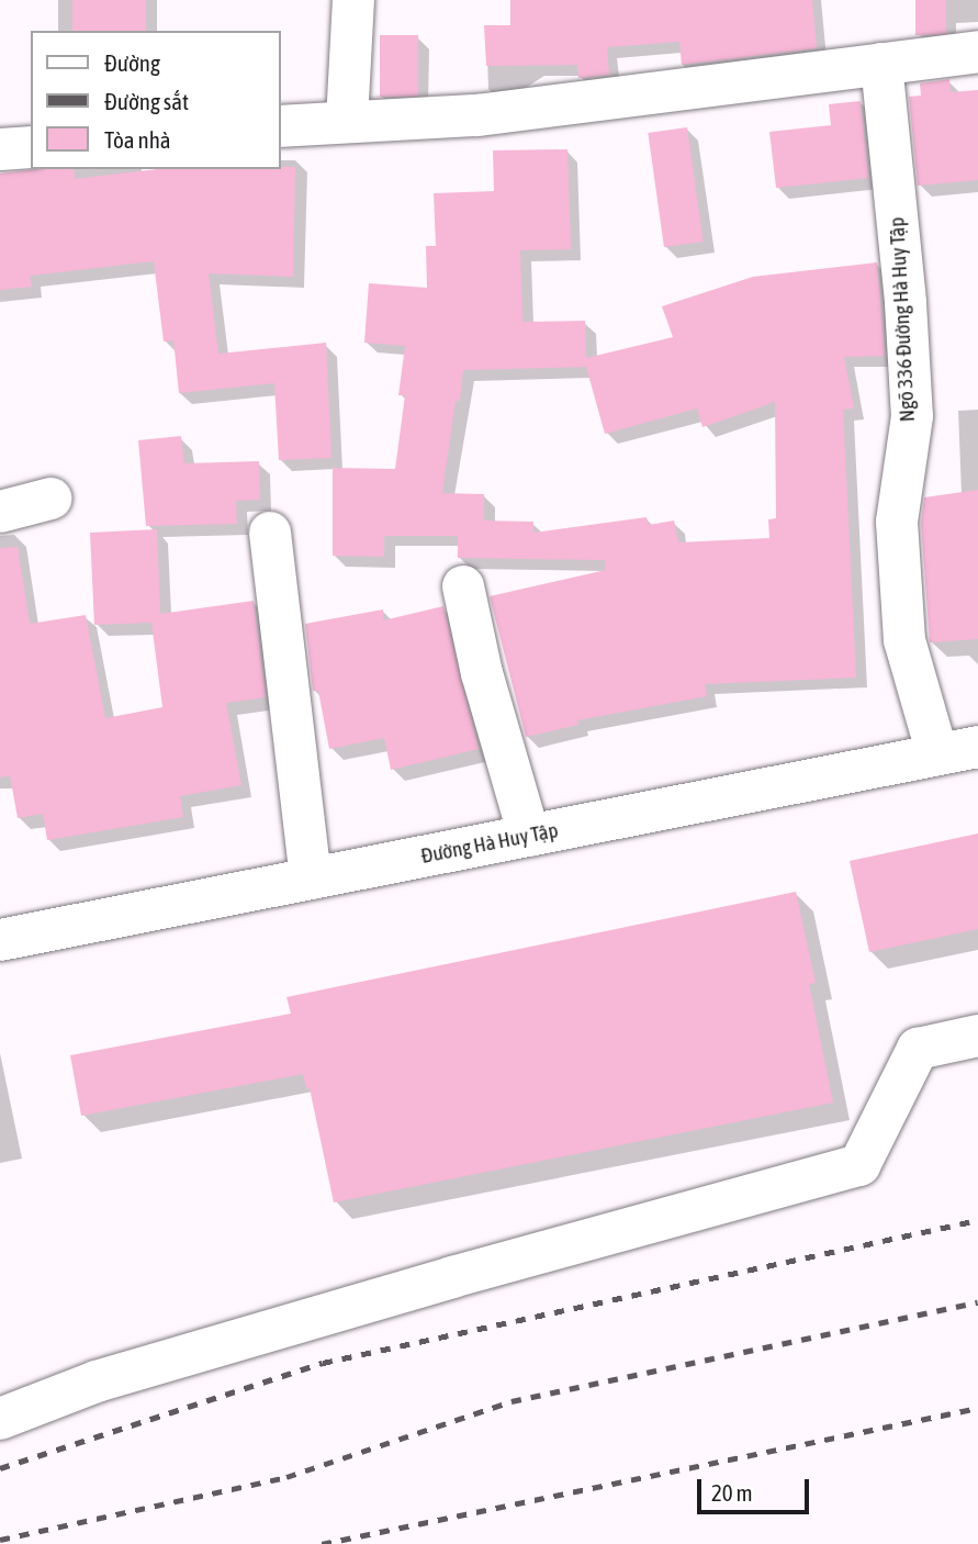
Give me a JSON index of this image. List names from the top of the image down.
{
  "streets": {
    "street": ["Ngõ 336 Đường Hà Huy Tập", "Đường Hà Huy Tập"]
  },
  "crossings": [
    ["Ngõ 336 Đường Hà Huy Tập", "Đường Hà Huy Tập"]
  ],
  "legend": ["Đường", "Đường sắt", "Tòa nhà"],
  "scale_bar": "20 m"
}
